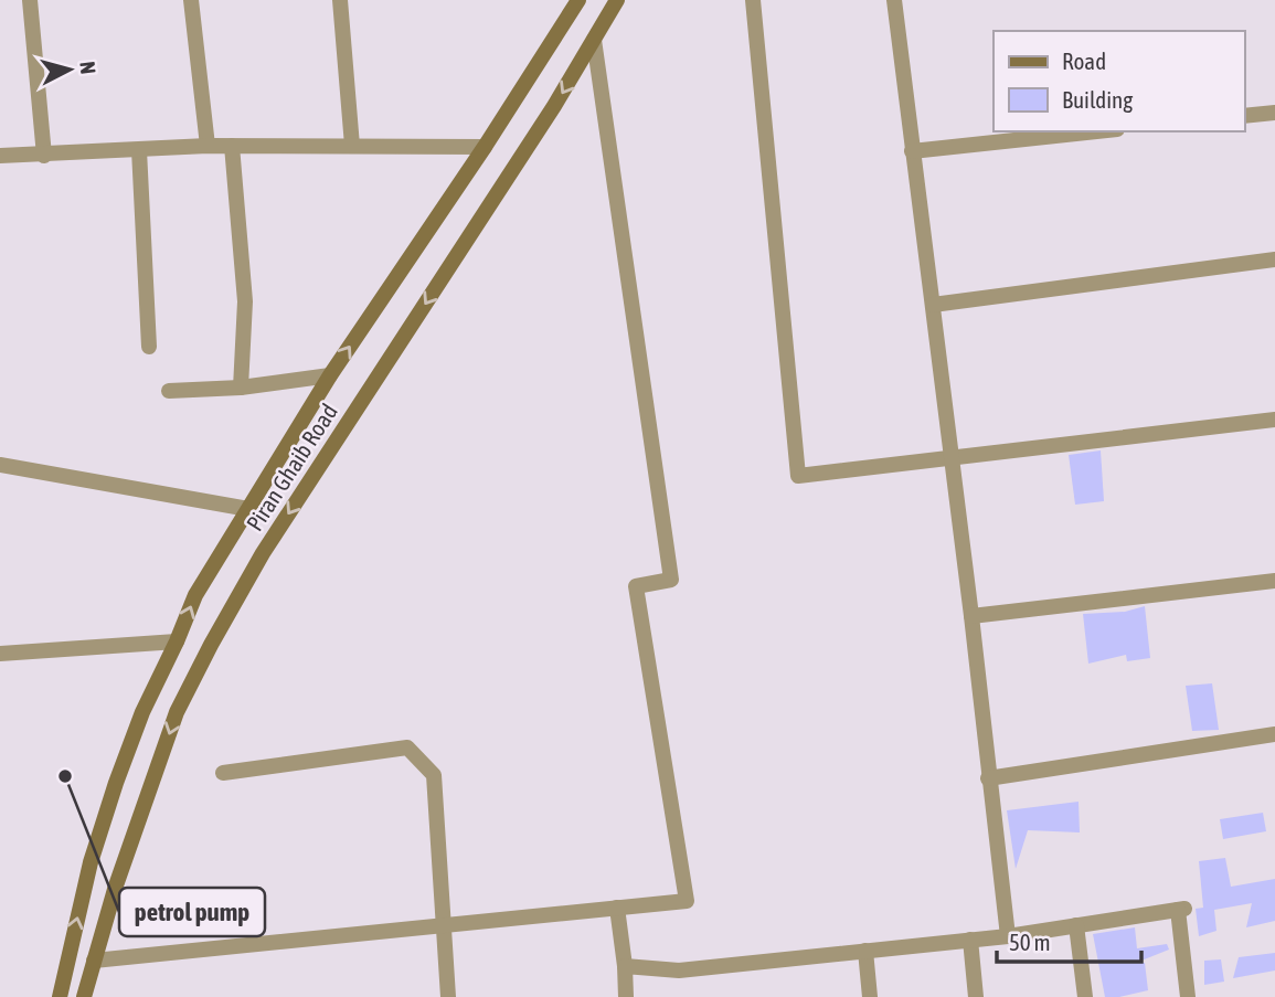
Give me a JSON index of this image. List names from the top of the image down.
{
  "streets": {
    "main road": ["Piran Ghaib Road"]
  },
  "places": ["petrol pump"],
  "legend": ["Road", "Building"],
  "scale_bar": "50 m",
  "north": "right"
}
